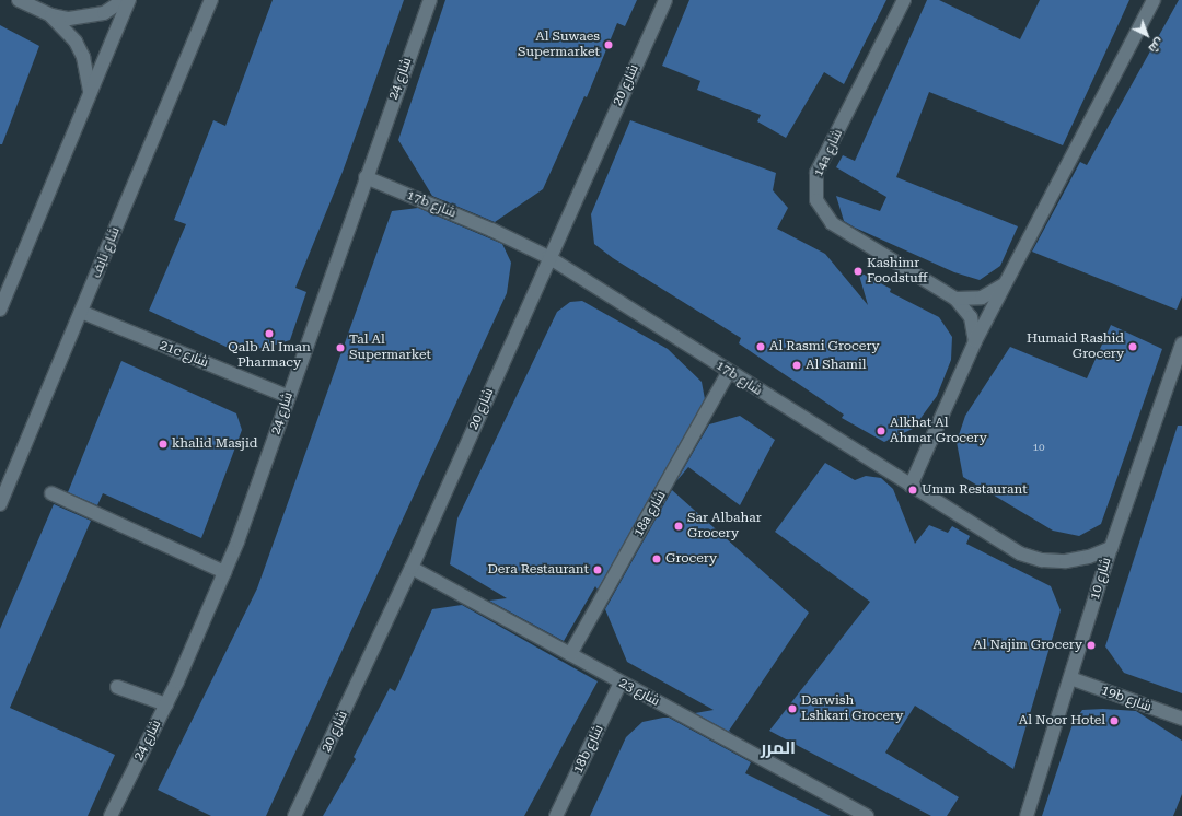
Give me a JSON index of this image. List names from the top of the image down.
{
  "streets": {
    "street": [
      "شارع 24",
      "شارع 20",
      "14a شارع",
      "17b شارع",
      "شارع نايف",
      "21c شارع",
      "18a شارع",
      "شارع 10",
      "شارع 23",
      "19b شارع",
      "18b شارع"
    ]
  },
  "crossings": [
    ["شارع 24", "17b شارع"],
    ["شارع 24", "21c شارع"],
    ["شارع 20", "17b شارع"],
    ["شارع 20", "شارع 23"],
    ["17b شارع", "18a شارع"],
    ["17b شارع", "شارع 10"],
    ["شارع نايف", "21c شارع"],
    ["18a شارع", "شارع 23"],
    ["شارع 10", "19b شارع"],
    ["شارع 23", "18b شارع"]
  ],
  "districts": ["المرر"],
  "places": [
    "Al Suwaes Supermarket",
    "Kashimr Foodstuff",
    "Qalb Al Iman Pharmacy",
    "Al Rasmi Grocery",
    "Humaid Rashid Grocery",
    "Tal Al Supermarket",
    "Al Shamil",
    "Alkhat Al Ahmar Grocery",
    "khalid Masjid",
    "Umm Restaurant",
    "Sar Albahar Grocery",
    "Grocery",
    "Dera Restaurant",
    "Al Najim Grocery",
    "Darwish Lshkari Grocery",
    "Al Noor Hotel"
  ],
  "house_numbers": ["10"],
  "north": "bottom right"
}
